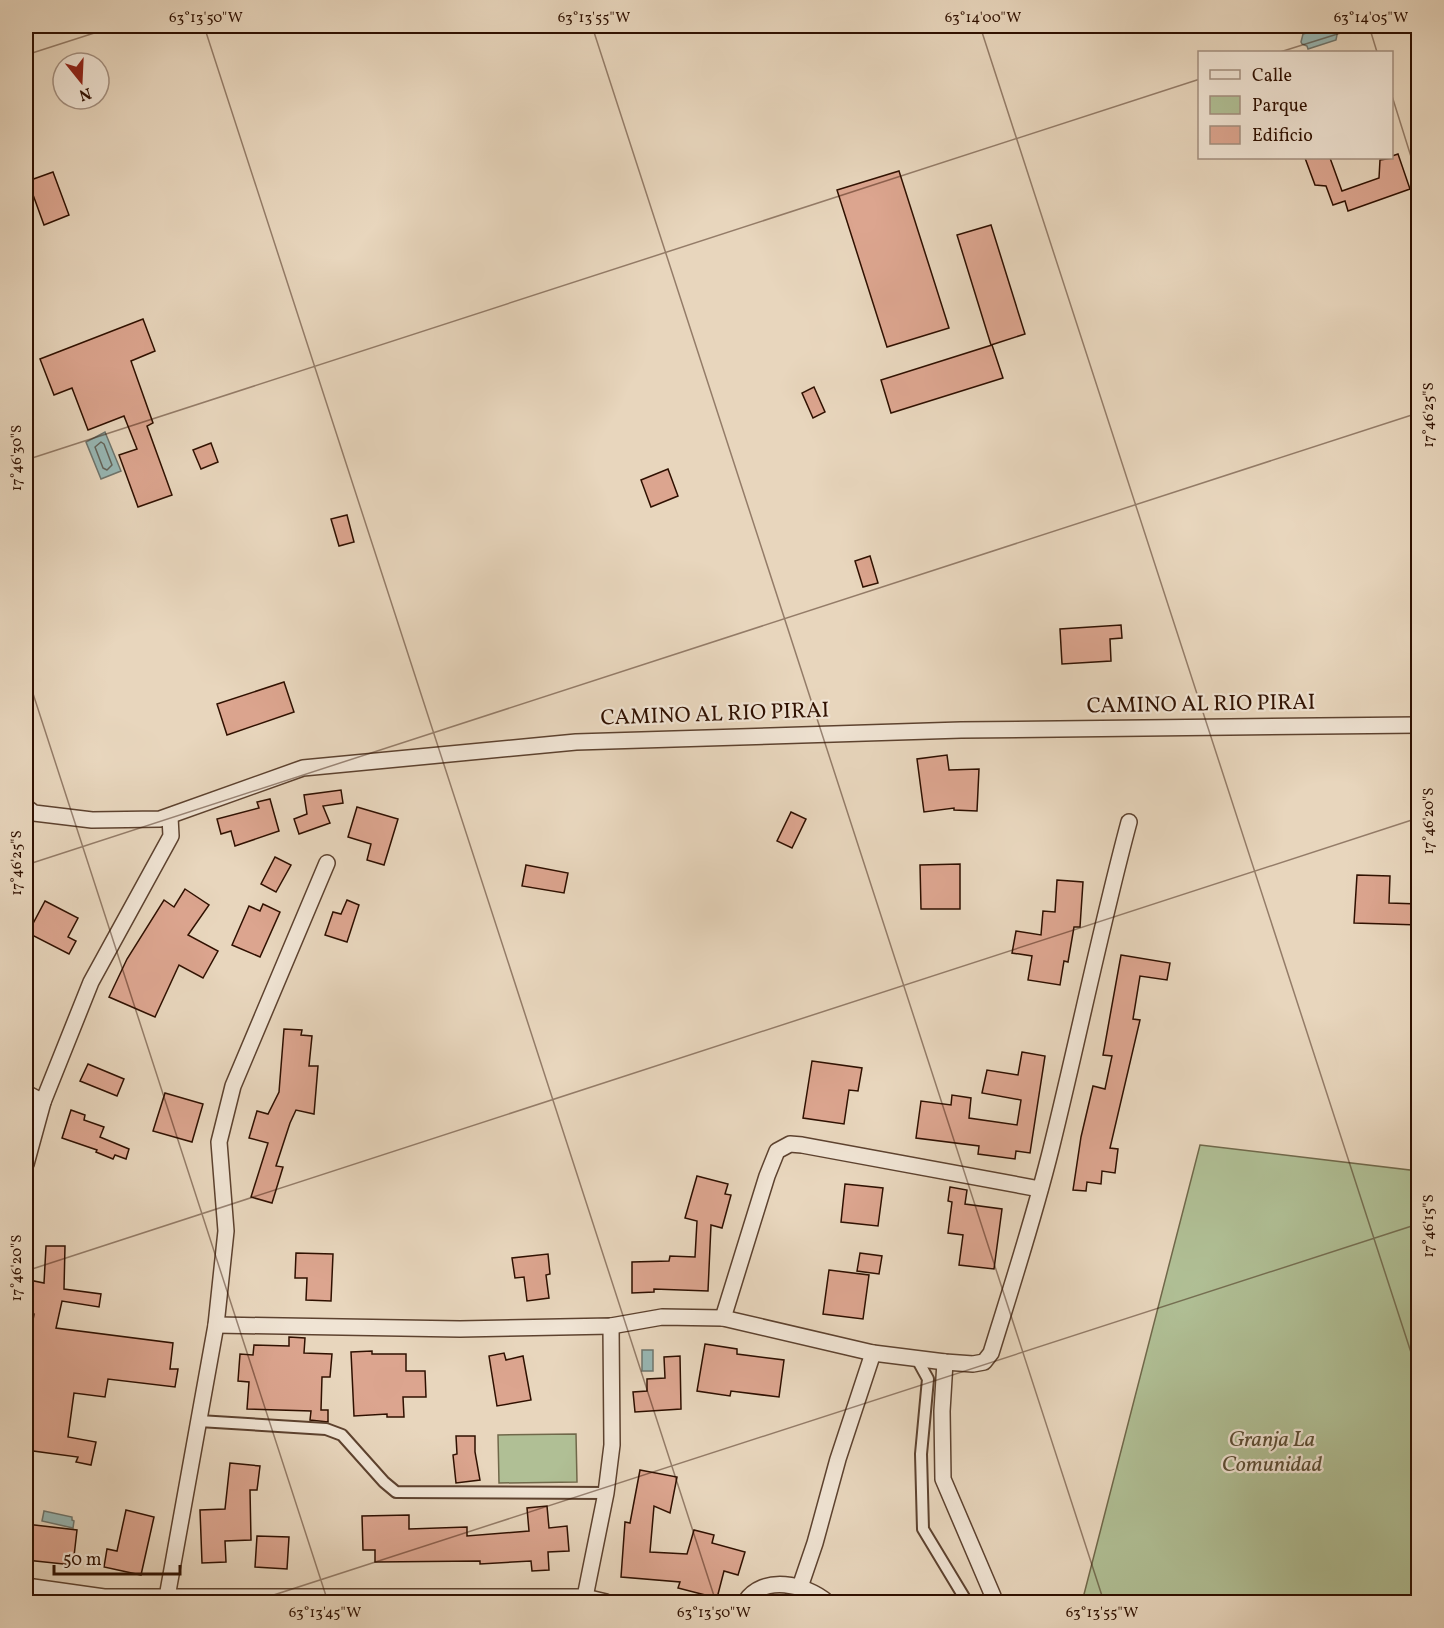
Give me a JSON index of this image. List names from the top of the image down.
{
  "streets": {
    "street": ["CAMINO AL RIO PIRAI"]
  },
  "parks": ["Granja La Comunidad"],
  "legend": ["Calle", "Parque", "Edificio"],
  "scale_bar": "50 m",
  "north": "bottom",
  "coordinates": [
    "63°13'50\"W",
    "63°13'55\"W",
    "63°14'00\"W",
    "63°14'05\"W",
    "17°46'25\"S",
    "17°46'30\"S",
    "17°46'20\"S",
    "17°46'15\"S",
    "63°13'45\"W"
  ]
}
